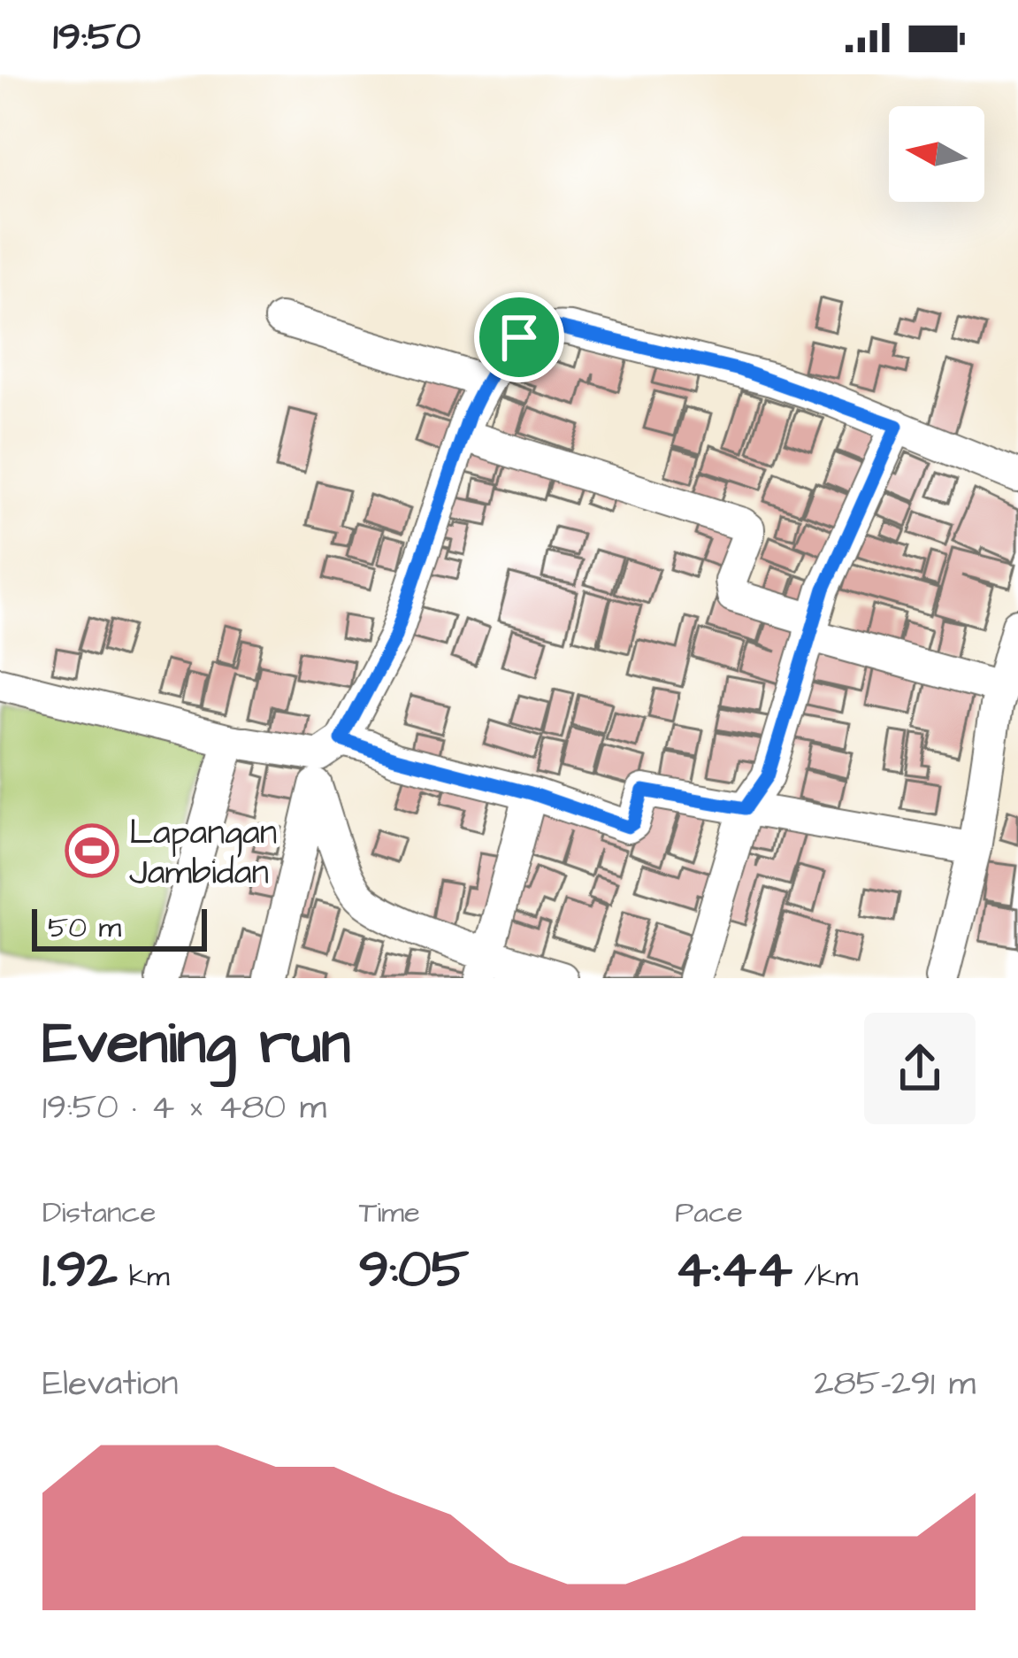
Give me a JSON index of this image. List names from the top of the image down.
{
  "places": {
    "sports": ["Lapangan Jambidan"]
  },
  "scale_bar": "50 m",
  "north": "left",
  "page": {
    "status": "19:50",
    "scale": "50 m",
    "heading": ["Evening run", "19:50 · 4 × 480 m"],
    "stats": [
      ["Distance", "1.92 km"],
      ["Time", "9:05"],
      ["Pace", "4:44 /km"]
    ],
    "chart": ["Elevation", "285–291 m"]
  }
}
